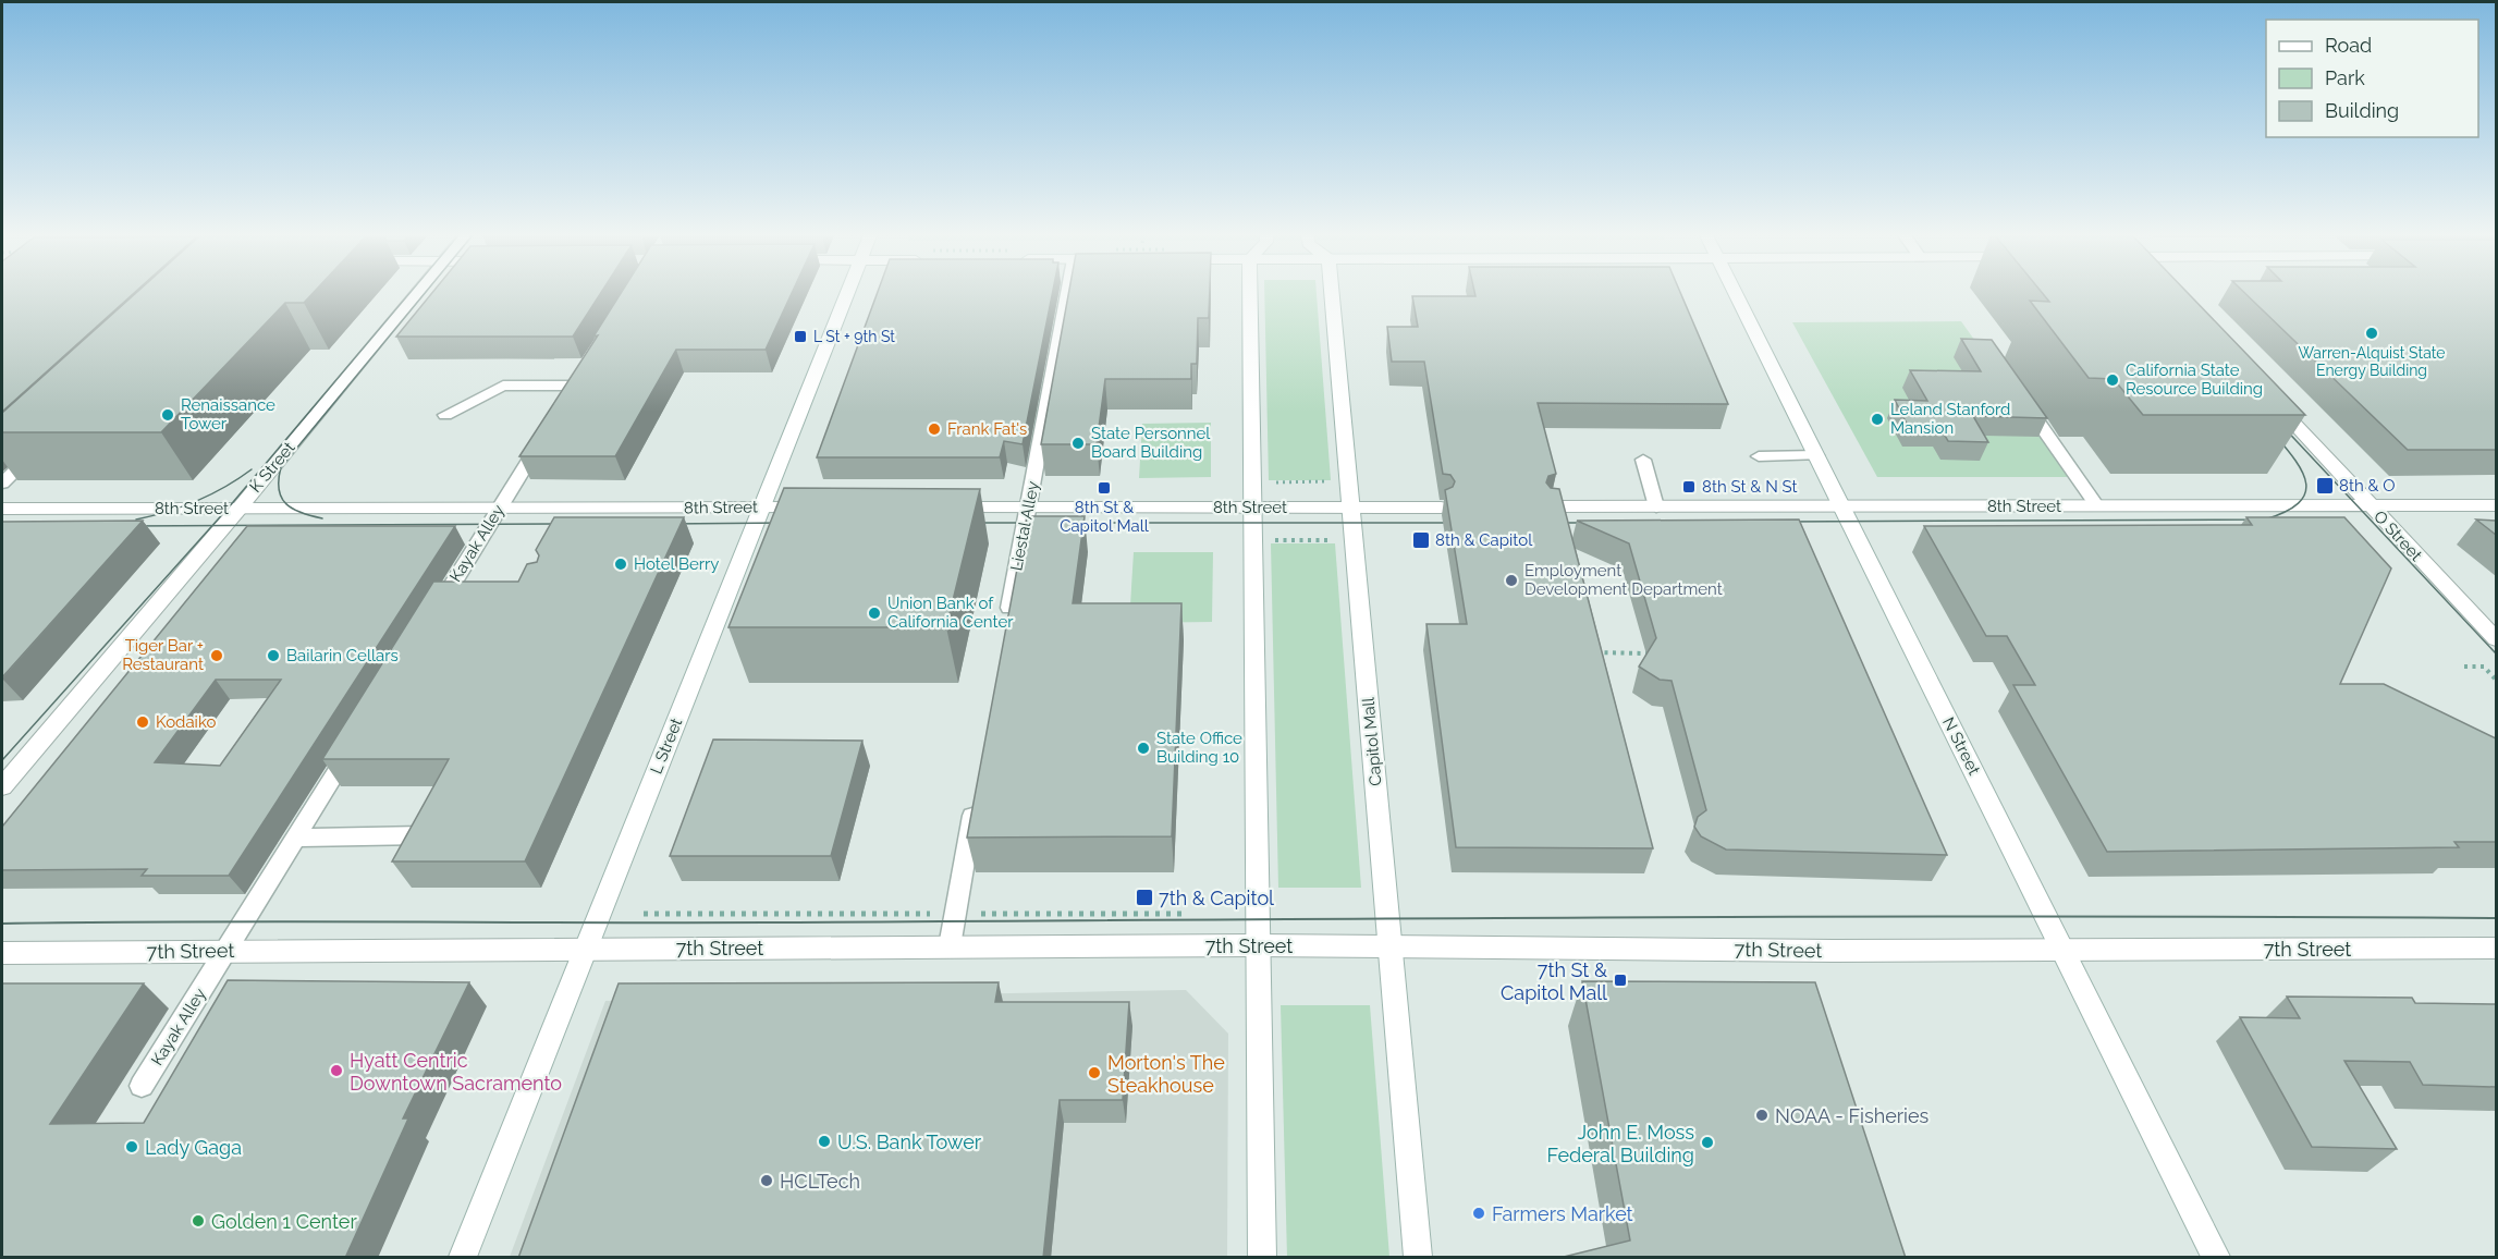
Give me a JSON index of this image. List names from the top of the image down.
{
  "streets": {
    "street": [
      "K Street",
      "8th Street",
      "O Street",
      "Capitol Mall",
      "L Street",
      "N Street",
      "7th Street"
    ],
    "lane": ["Liestal Alley", "Kayak Alley"]
  },
  "crossings": [
    ["K Street", "8th Street"],
    ["8th Street", "Liestal Alley"],
    ["8th Street", "O Street"],
    ["8th Street", "Kayak Alley"],
    ["8th Street", "Capitol Mall"],
    ["8th Street", "L Street"],
    ["8th Street", "N Street"],
    ["Kayak Alley", "7th Street"],
    ["Capitol Mall", "7th Street"],
    ["L Street", "7th Street"],
    ["N Street", "7th Street"]
  ],
  "places": {
    "other": [
      "Warren-Alquist State Energy Building",
      "California State Resource Building",
      "Renaissance Tower",
      "Leland Stanford Mansion",
      "Frank Fat's",
      "State Personnel Board Building",
      "Hotel Berry",
      "Employment Development Department",
      "Union Bank of California Center",
      "Tiger Bar + Restaurant",
      "Bailarin Cellars",
      "Kodaiko",
      "State Office Building 10",
      "Hyatt Centric Downtown Sacramento",
      "Morton's The Steakhouse",
      "NOAA - Fisheries",
      "U.S. Bank Tower",
      "John E. Moss Federal Building",
      "Lady Gaga",
      "HCLTech",
      "Farmers Market",
      "Golden 1 Center"
    ],
    "transit": [
      "L St + 9th St",
      "8th & O",
      "8th St & N St",
      "8th St & Capitol Mall",
      "8th & Capitol",
      "7th & Capitol",
      "7th St & Capitol Mall"
    ]
  },
  "legend": ["Road", "Park", "Building"]
}
